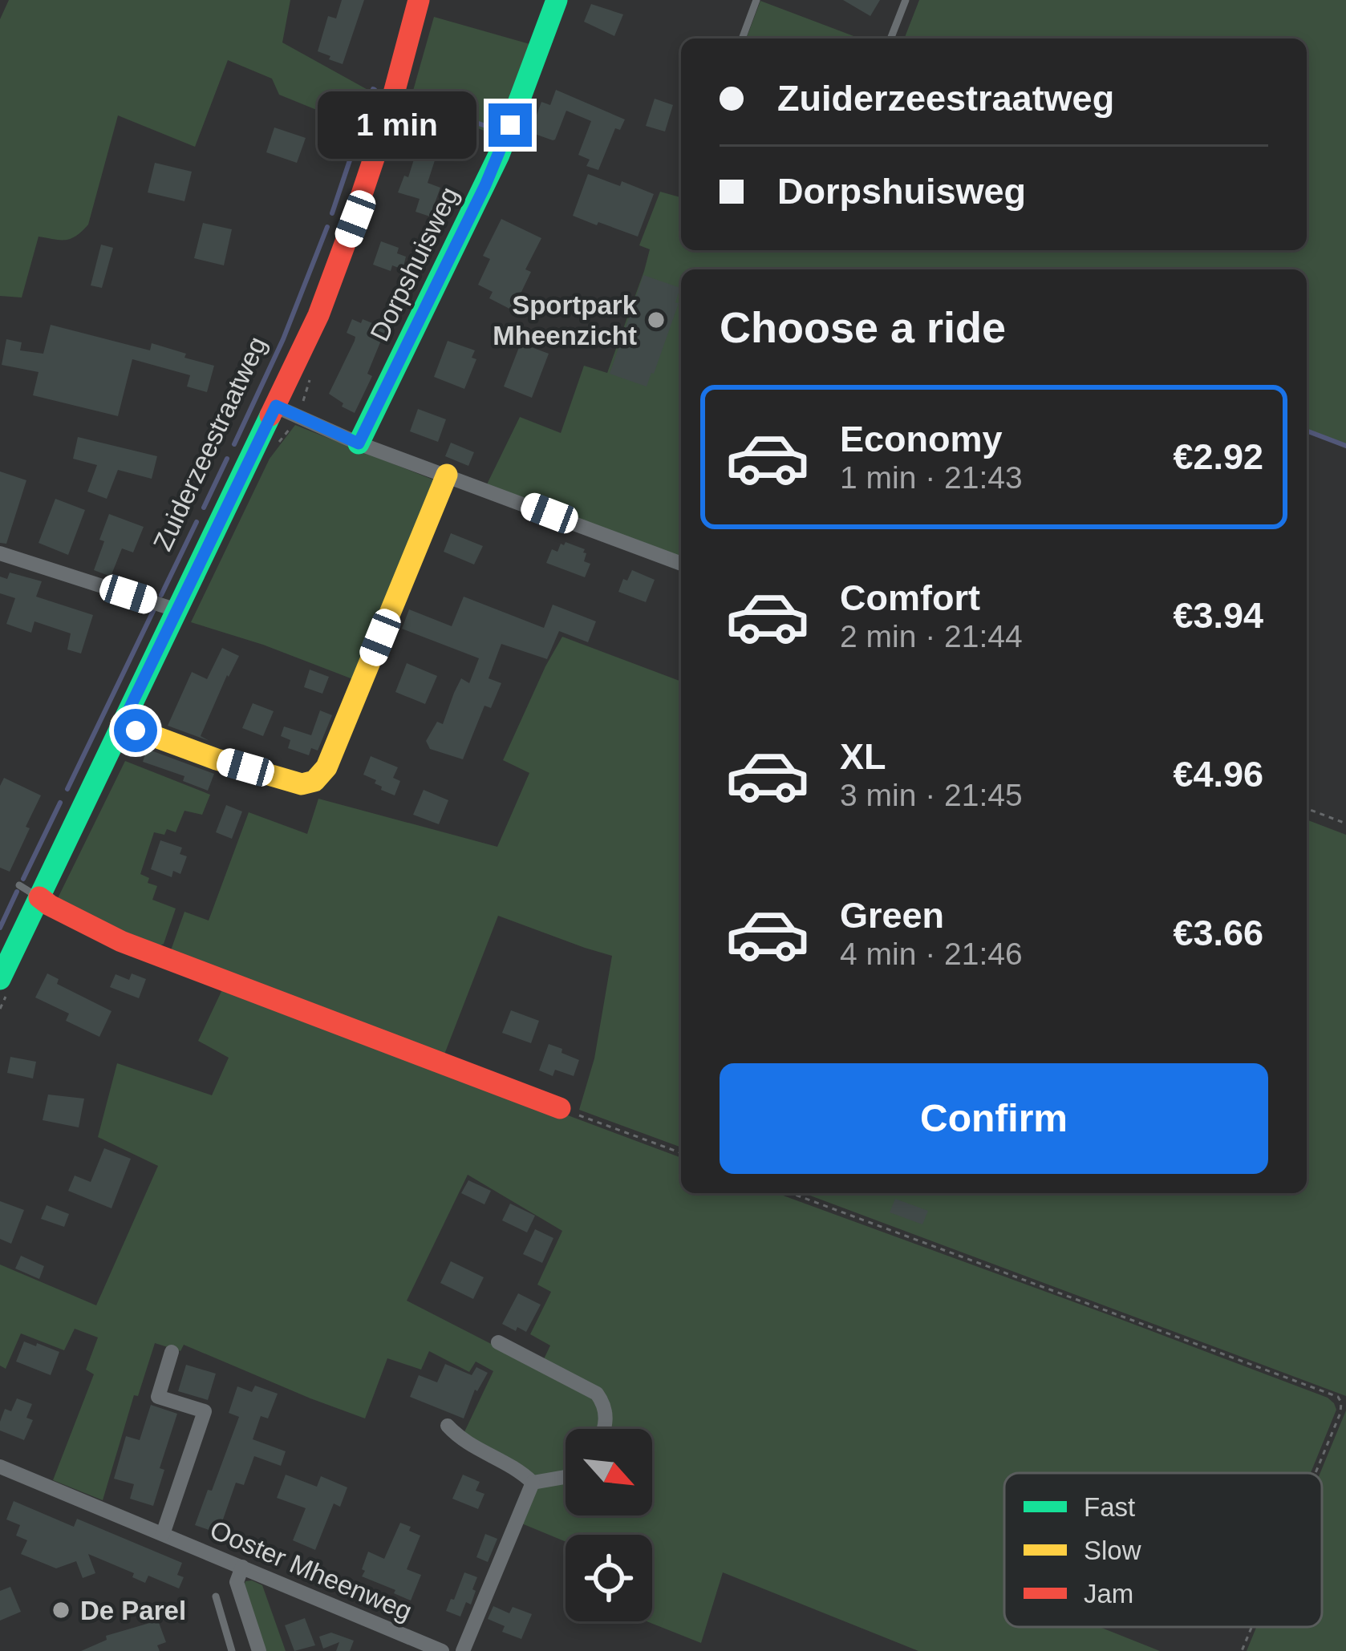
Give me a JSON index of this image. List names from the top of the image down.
{
  "streets": {
    "street": ["Dorpshuisweg", "Zuiderzeestraatweg", "Ooster Mheenweg"]
  },
  "places": ["Sportpark Mheenzicht", "De Parel"],
  "legend": ["Fast", "Slow", "Jam"],
  "north": "bottom right",
  "page": {
    "banner": ["Zuiderzeestraatweg", "Dorpshuisweg"],
    "bubble": "1 min",
    "heading": "Choose a ride",
    "list": [
      {
        "name": "Economy",
        "note": "1 min · 21:43",
        "value": "€2.92"
      },
      {
        "name": "Comfort",
        "note": "2 min · 21:44",
        "value": "€3.94"
      },
      {
        "name": "XL",
        "note": "3 min · 21:45",
        "value": "€4.96"
      },
      {
        "name": "Green",
        "note": "4 min · 21:46",
        "value": "€3.66"
      }
    ],
    "buttons": "Confirm"
  }
}
